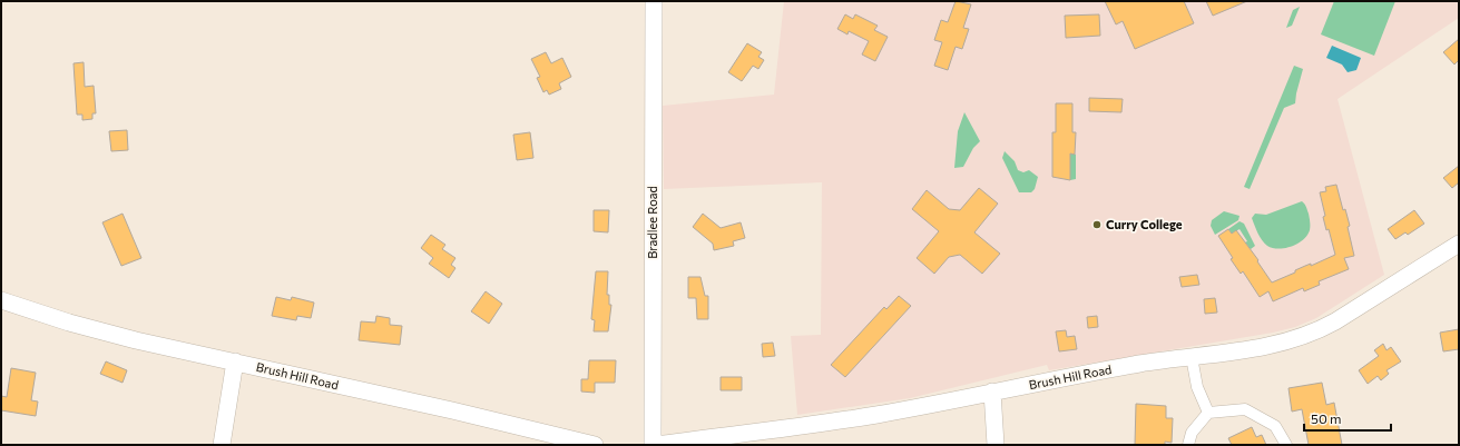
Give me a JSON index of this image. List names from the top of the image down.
{
  "streets": {
    "street": ["Bradlee Road", "Brush Hill Road"]
  },
  "places": ["Curry College"],
  "scale_bar": "50 m"
}
